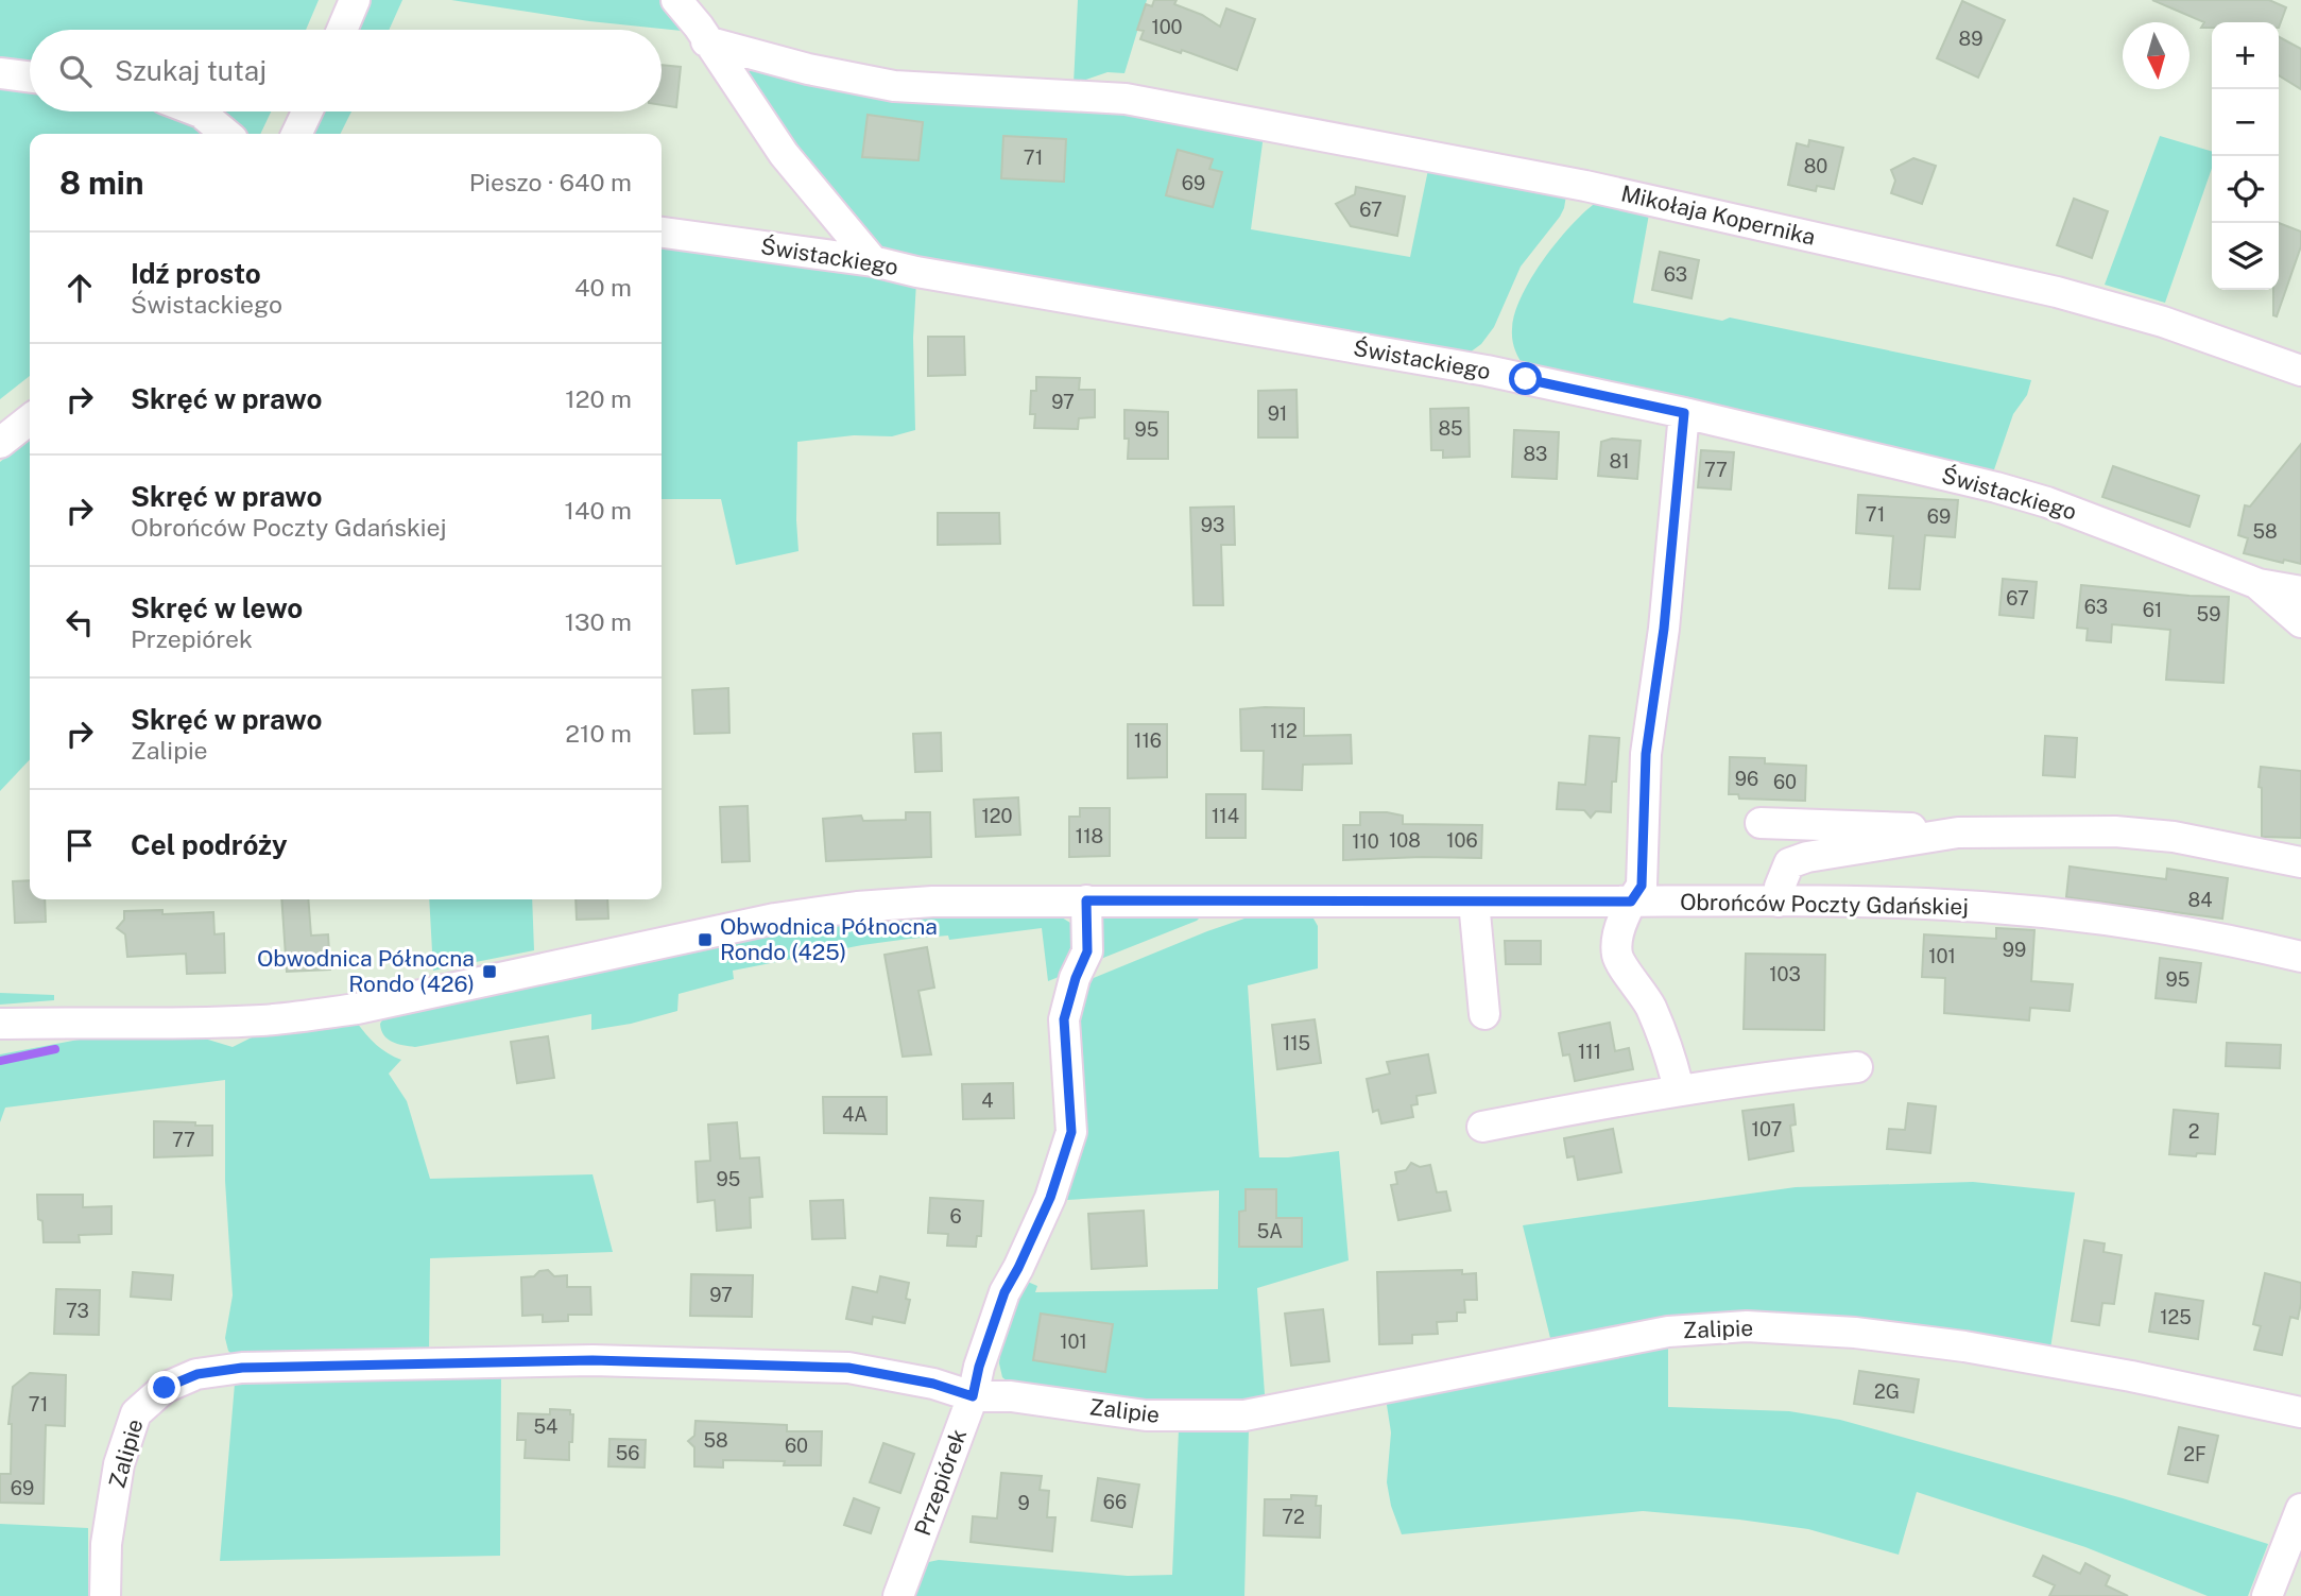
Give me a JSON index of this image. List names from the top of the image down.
{
  "streets": {
    "street": [
      "Mikołaja Kopernika",
      "Świstackiego",
      "Obrońców Poczty Gdańskiej",
      "Zalipie",
      "Przepiórek"
    ]
  },
  "crossings": [
    ["Obrońców Poczty Gdańskiej", "Przepiórek"],
    ["Zalipie", "Przepiórek"]
  ],
  "places": {
    "transit": ["Obwodnica Północna Rondo (425)", "Obwodnica Północna Rondo (426)"]
  },
  "house_numbers": [
    "100",
    "89",
    "71",
    "80",
    "69",
    "67",
    "63",
    "97",
    "91",
    "85",
    "95",
    "83",
    "81",
    "77",
    "71",
    "69",
    "93",
    "58",
    "67",
    "63",
    "61",
    "59",
    "112",
    "116",
    "96",
    "60",
    "120",
    "114",
    "118",
    "108",
    "106",
    "110",
    "84",
    "99",
    "101",
    "103",
    "95",
    "115",
    "111",
    "4",
    "4A",
    "107",
    "2",
    "77",
    "95",
    "6",
    "5A",
    "97",
    "73",
    "125",
    "101",
    "2G",
    "71",
    "54",
    "58",
    "60",
    "56",
    "2F",
    "69",
    "66",
    "9",
    "72"
  ],
  "north": "bottom",
  "page": {
    "map_buttons": ["+", "−"],
    "search": "Szukaj tutaj",
    "heading": ["8 min", "Pieszo · 640 m"],
    "list": [
      ["Idź prosto", "Świstackiego", "40 m"],
      ["Skręć w prawo", "120 m"],
      ["Skręć w prawo", "Obrońców Poczty Gdańskiej", "140 m"],
      ["Skręć w lewo", "Przepiórek", "130 m"],
      ["Skręć w prawo", "Zalipie", "210 m"],
      "Cel podróży"
    ]
  }
}
